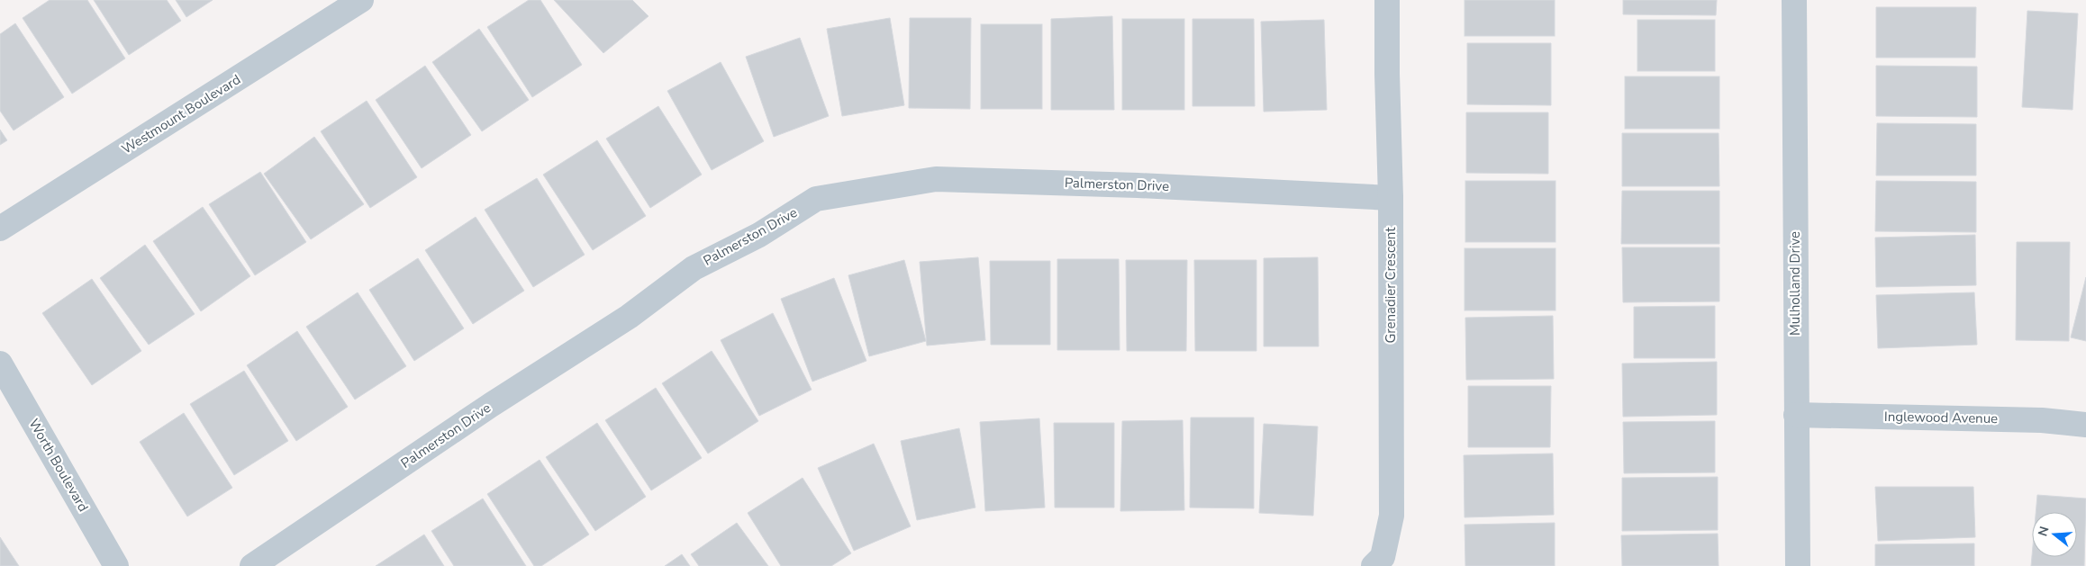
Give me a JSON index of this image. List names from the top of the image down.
{
  "streets": {
    "street": [
      "Westmount Boulevard",
      "Palmerston Drive",
      "Mulholland Drive",
      "Grenadier Crescent",
      "Inglewood Avenue",
      "Worth Boulevard"
    ]
  },
  "crossings": [
    ["Palmerston Drive", "Grenadier Crescent"],
    ["Mulholland Drive", "Inglewood Avenue"]
  ],
  "north": "left"
}
